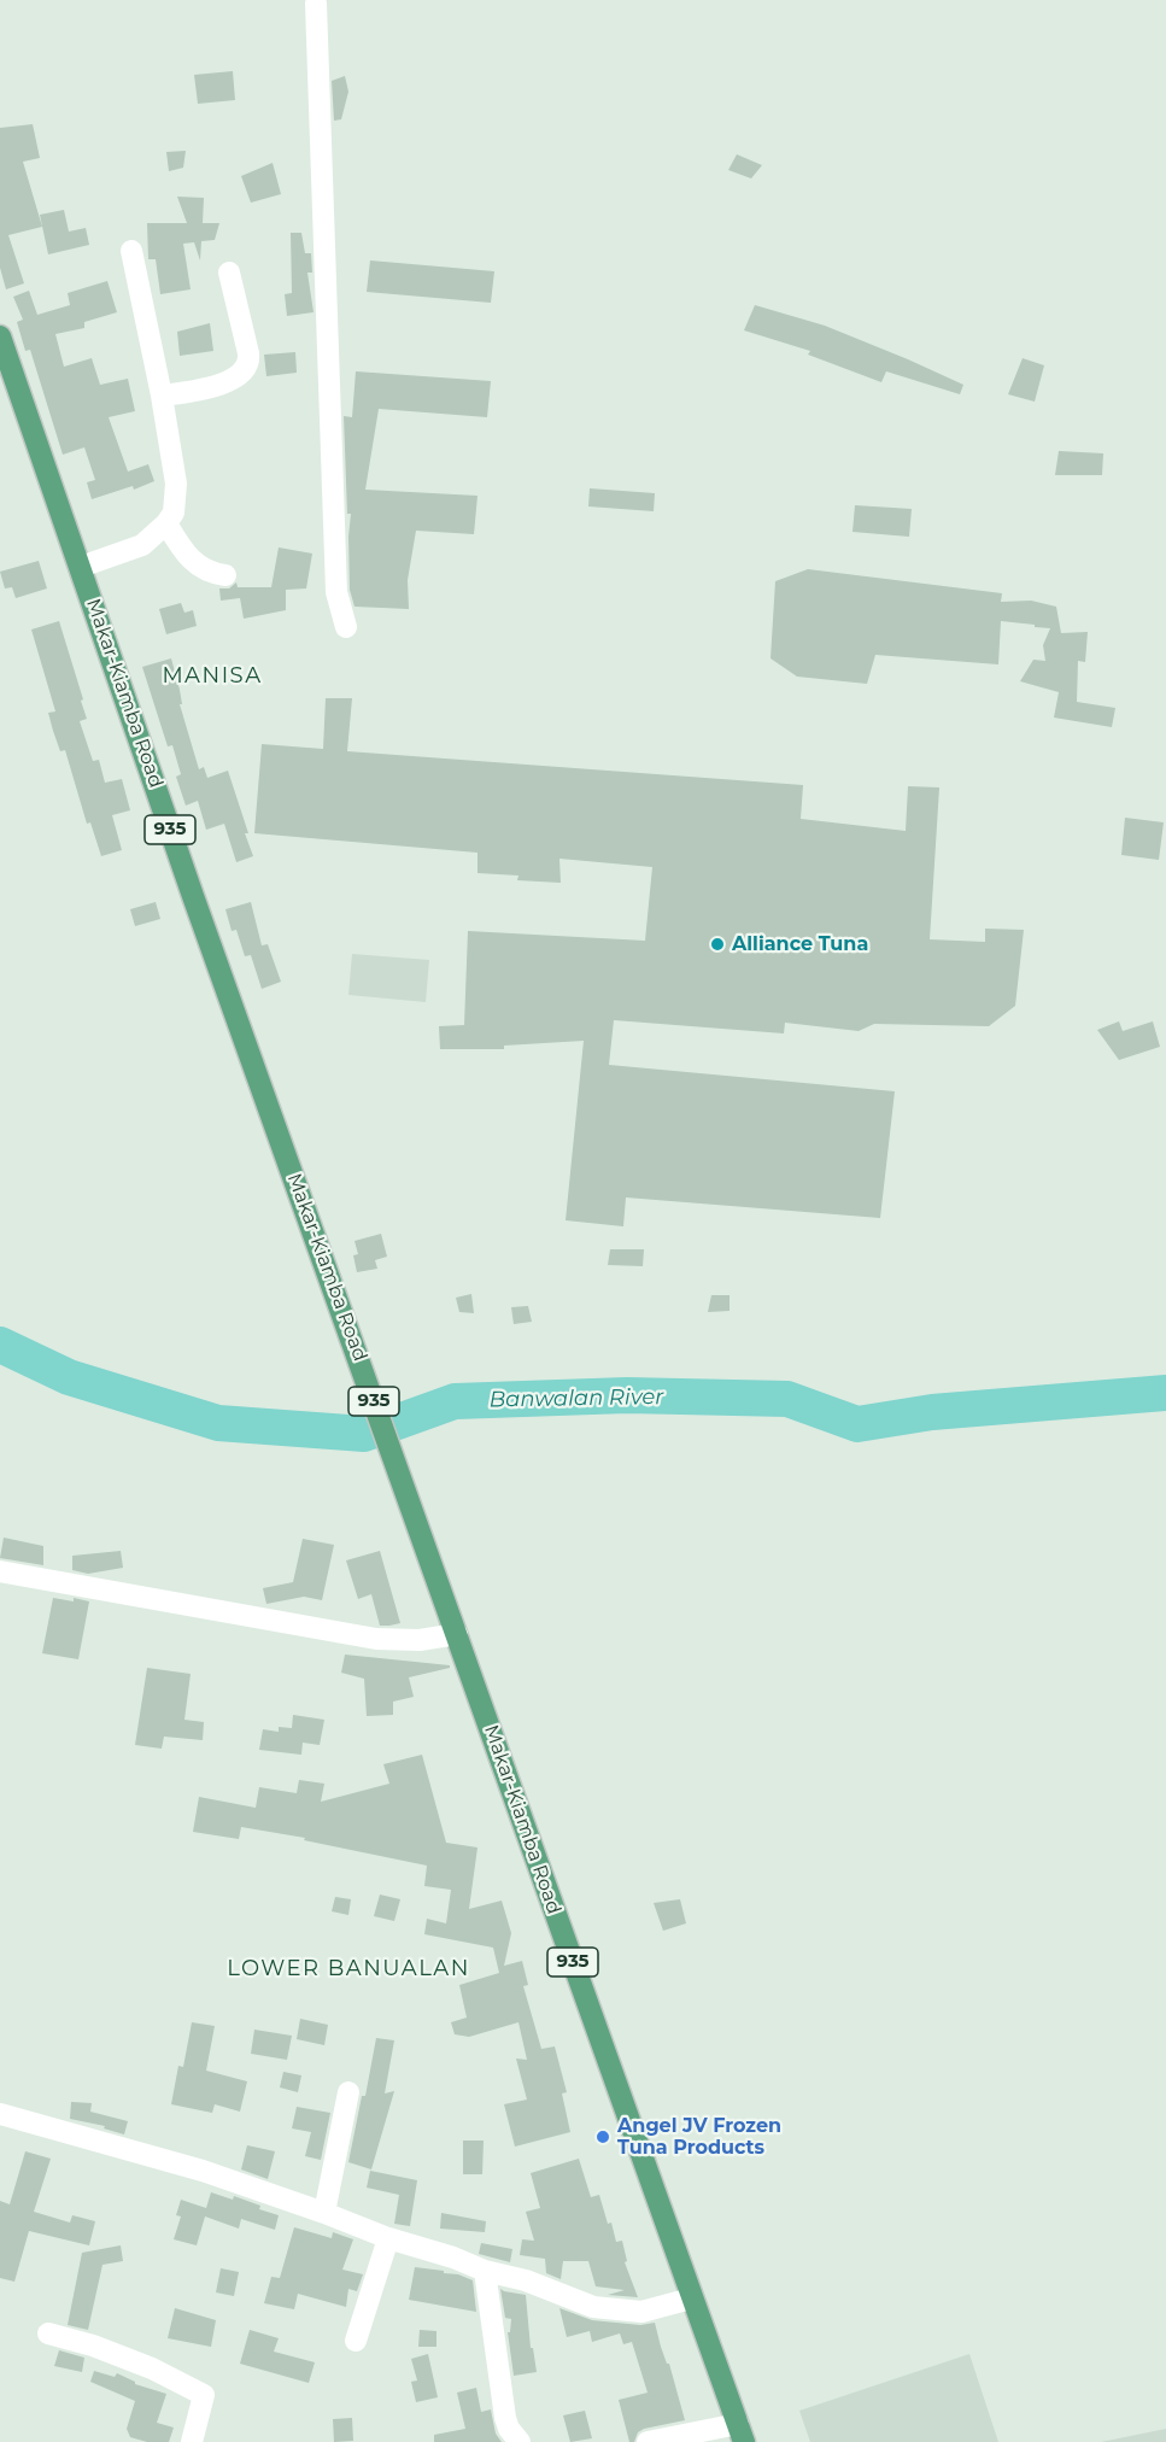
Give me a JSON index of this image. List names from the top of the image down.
{
  "streets": {
    "main road": ["Makar-Kiamba Road", "935"]
  },
  "districts": ["MANISA", "LOWER BANUALAN"],
  "water": ["Banwalan River"],
  "places": ["Alliance Tuna", "Angel JV Frozen Tuna Products"]
}
